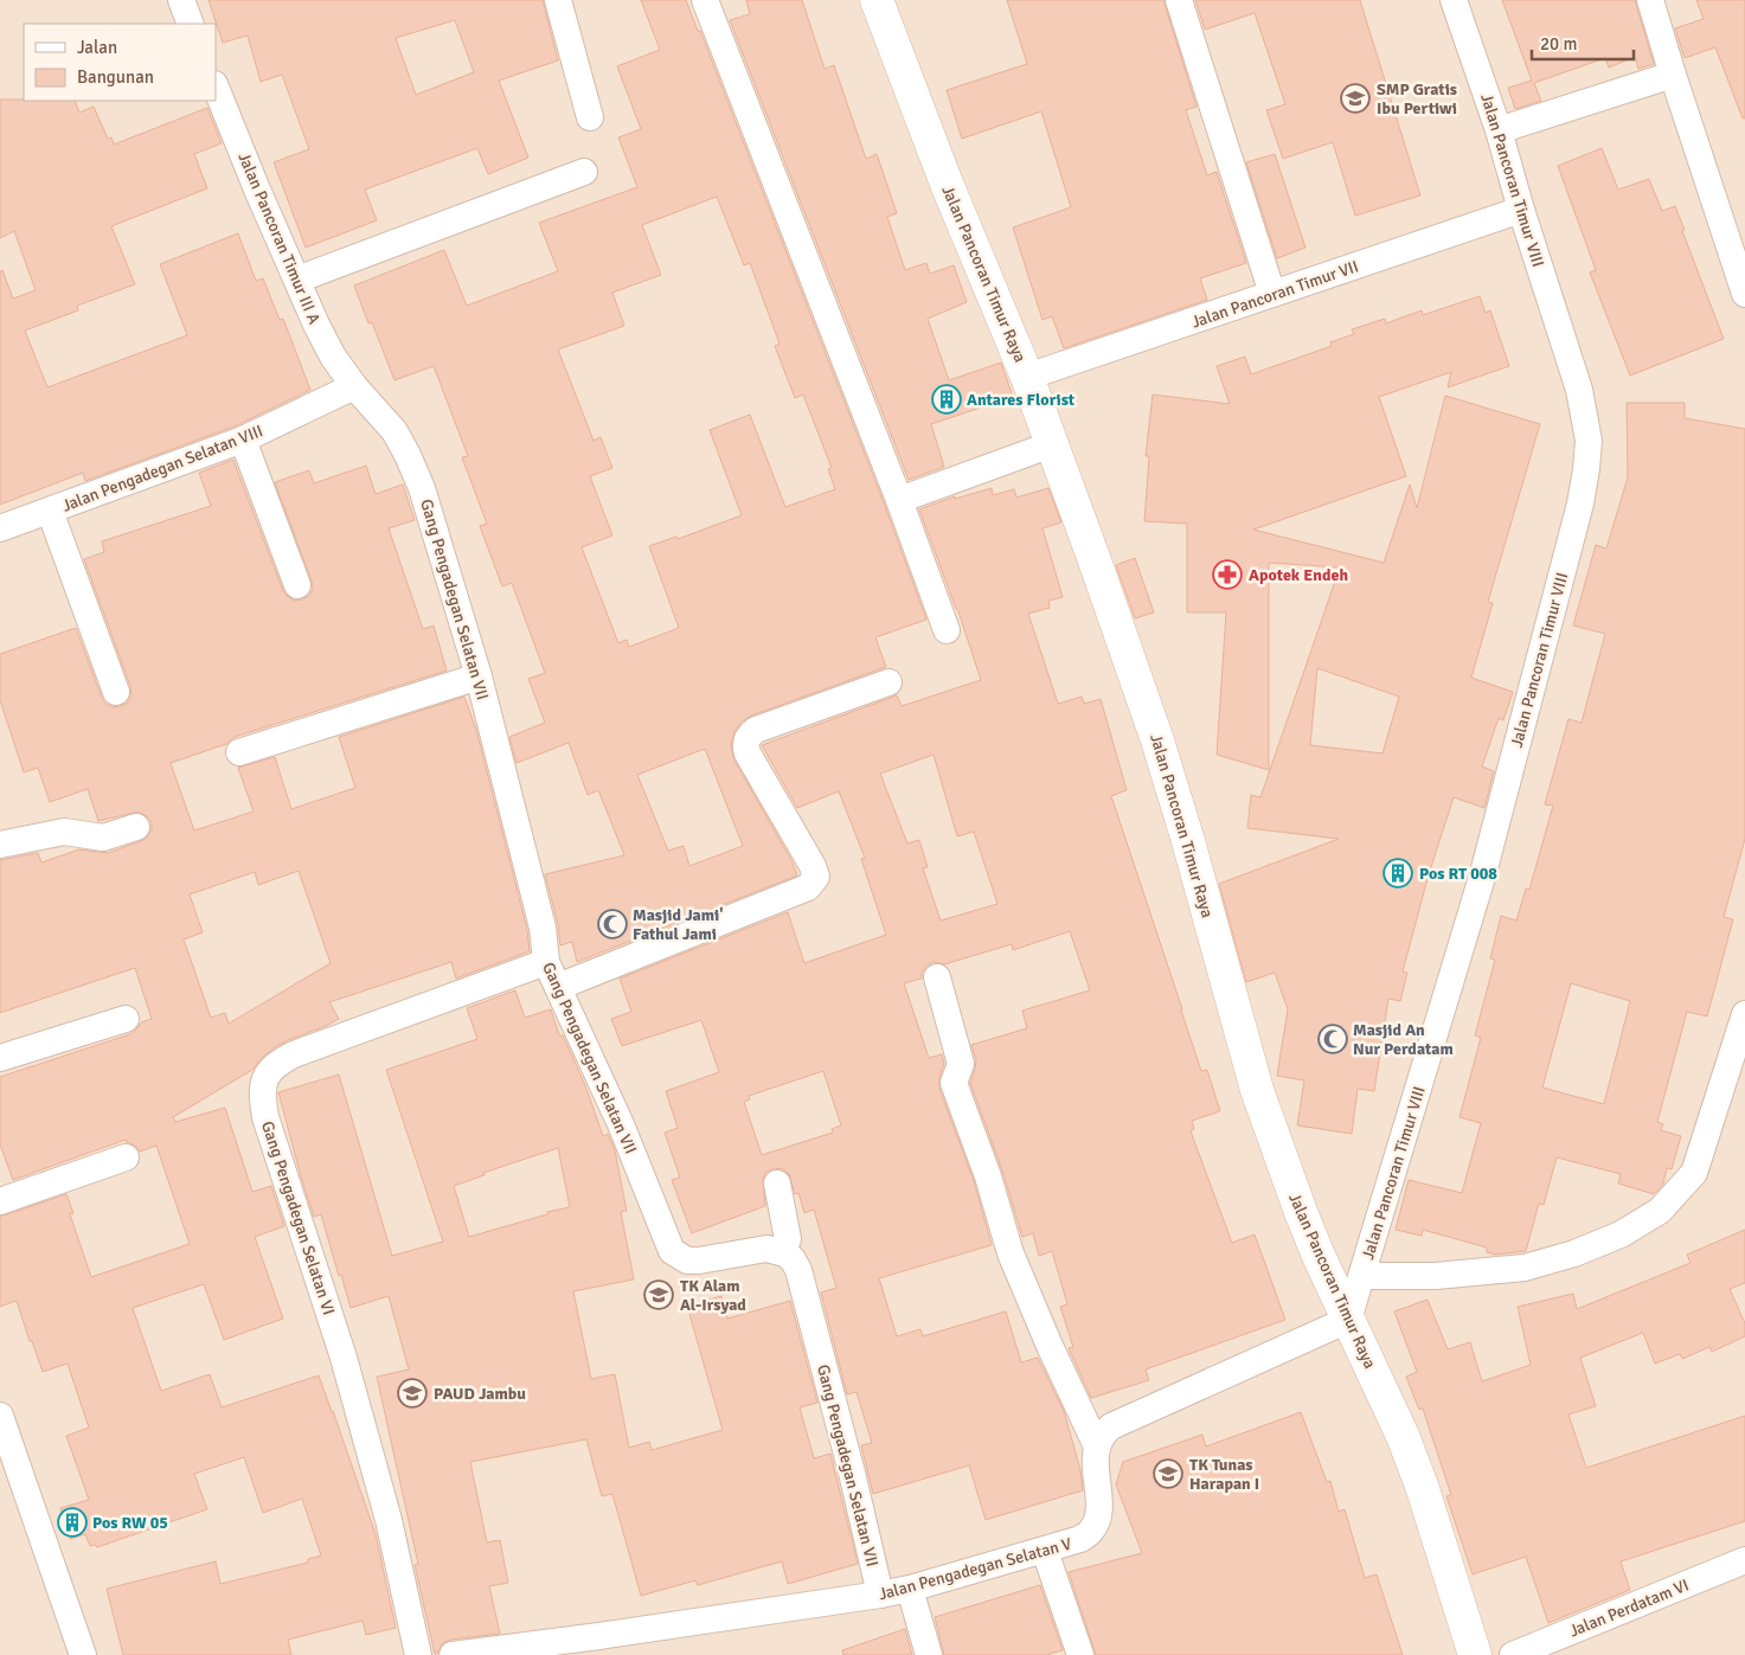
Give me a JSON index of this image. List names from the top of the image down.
{
  "streets": {
    "street": [
      "Jalan Pancoran Timur VIII",
      "Jalan Pancoran Timur III A",
      "Jalan Pancoran Timur Raya",
      "Jalan Pancoran Timur VII",
      "Jalan Pengadegan Selatan VIII",
      "Gang Pengadegan Selatan VII",
      "Gang Pengadegan Selatan VI",
      "Jalan Pengadegan Selatan V",
      "Jalan Perdatam VI"
    ]
  },
  "crossings": [
    ["Jalan Pancoran Timur VIII", "Jalan Pancoran Timur Raya"],
    ["Jalan Pancoran Timur VIII", "Jalan Pancoran Timur VII"],
    ["Jalan Pancoran Timur III A", "Jalan Pengadegan Selatan VIII"],
    ["Jalan Pancoran Timur III A", "Gang Pengadegan Selatan VII"],
    ["Jalan Pancoran Timur Raya", "Jalan Pancoran Timur VII"],
    ["Jalan Pengadegan Selatan VIII", "Gang Pengadegan Selatan VII"],
    ["Gang Pengadegan Selatan VII", "Gang Pengadegan Selatan VI"],
    ["Gang Pengadegan Selatan VII", "Jalan Pengadegan Selatan V"]
  ],
  "places": {
    "school or university": [
      "SMP Gratis Ibu Pertiwi",
      "TK Alam Al-Irsyad",
      "PAUD Jambu",
      "TK Tunas Harapan I"
    ],
    "building": ["Antares Florist", "Pos RT 008", "Pos RW 05"],
    "pharmacy": ["Apotek Endeh"],
    "mosque": ["Masjid Jami' Fathul Jami", "Masjid An Nur Perdatam"]
  },
  "legend": ["Jalan", "Bangunan"],
  "scale_bar": "20 m"
}
